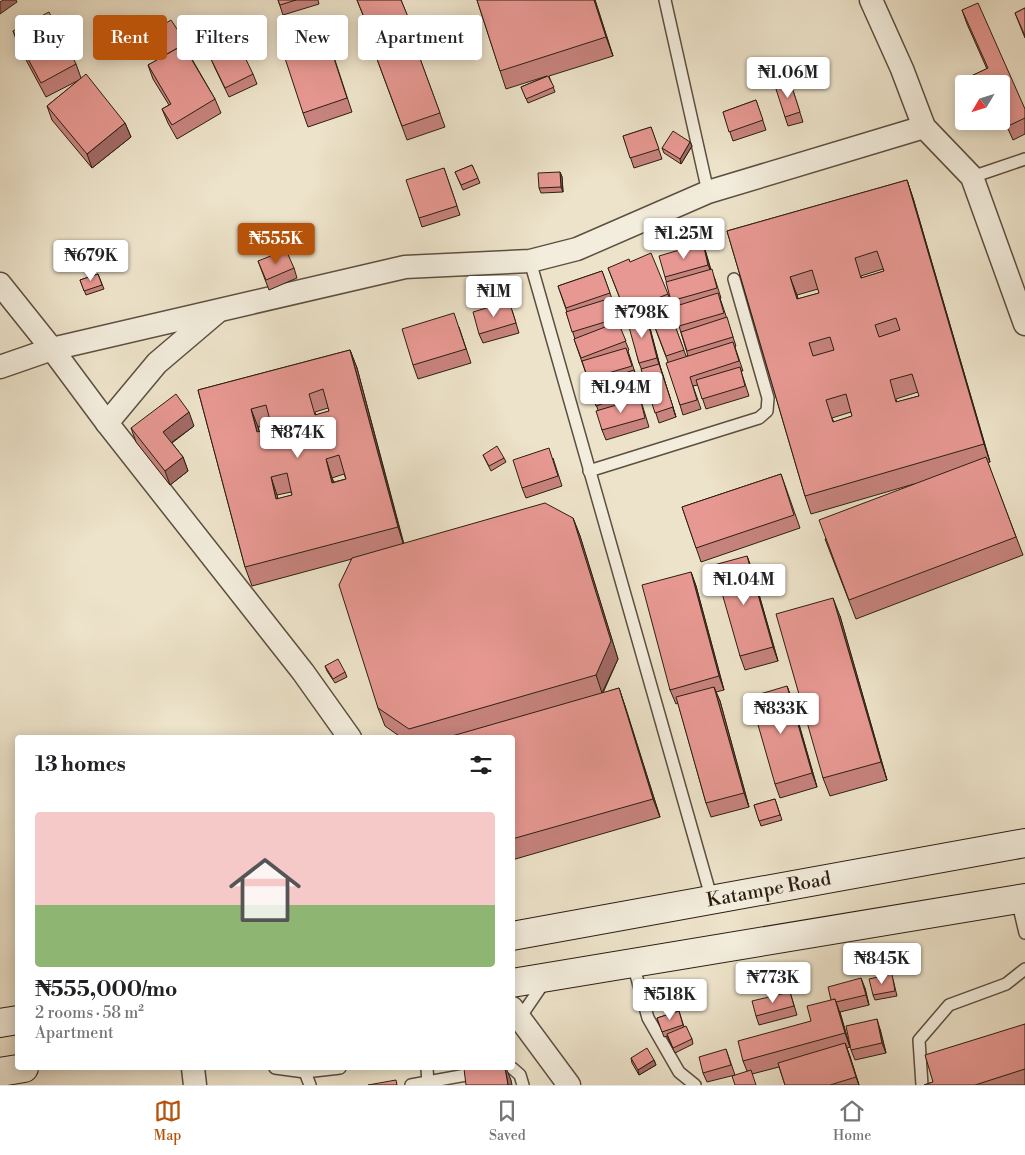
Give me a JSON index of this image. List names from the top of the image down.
{
  "streets": {
    "main road": ["Katampe Road"]
  },
  "north": "bottom left",
  "page": {
    "chip": [
      "Buy",
      "Rent",
      "Filters",
      "New",
      "Apartment"
    ],
    "price": [
      "₦1.06M",
      "₦1.25M",
      "₦555K",
      "₦679K",
      "₦1M",
      "₦798K",
      "₦1.94M",
      "₦874K",
      "₦1.04M",
      "₦833K",
      "₦845K",
      "₦773K",
      "₦518K"
    ],
    "heading": "13 homes",
    "list": [
      {
        "name": "₦555,000/mo",
        "note": "2 rooms · 58 m² · Apartment"
      }
    ],
    "tabs": ["Map", "Saved", "Home"]
  }
}
